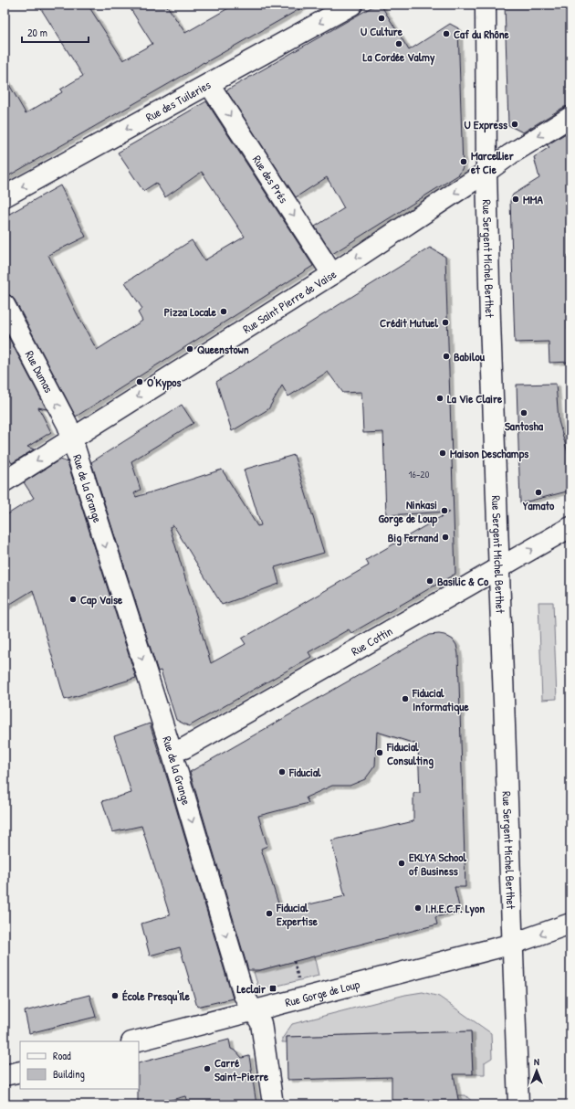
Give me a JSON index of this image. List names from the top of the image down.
{
  "streets": {
    "street": [
      "Rue des Tuileries",
      "Rue des Prés",
      "Rue Sergent Michel Berthet",
      "Rue Saint Pierre de Vaise",
      "Rue Dumas",
      "Rue de la Grange",
      "Rue Cottin",
      "Rue Gorge de Loup"
    ]
  },
  "crossings": [
    ["Rue des Tuileries", "Rue des Prés"],
    ["Rue des Prés", "Rue Saint Pierre de Vaise"],
    ["Rue Sergent Michel Berthet", "Rue Saint Pierre de Vaise"],
    ["Rue Sergent Michel Berthet", "Rue Cottin"],
    ["Rue Sergent Michel Berthet", "Rue Gorge de Loup"],
    ["Rue Saint Pierre de Vaise", "Rue Dumas"],
    ["Rue Saint Pierre de Vaise", "Rue de la Grange"],
    ["Rue Dumas", "Rue de la Grange"],
    ["Rue de la Grange", "Rue Cottin"],
    ["Rue de la Grange", "Rue Gorge de Loup"]
  ],
  "one_way": [
    "Rue des Tuileries",
    "Rue des Prés",
    "Rue Saint Pierre de Vaise",
    "Rue Dumas",
    "Rue de la Grange"
  ],
  "places": {
    "other": [
      "U Culture",
      "Caf du Rhône",
      "La Cordée Valmy",
      "U Express",
      "Marcellier et Cie",
      "MMA",
      "Pizza Locale",
      "Crédit Mutuel",
      "Queenstown",
      "Babilou",
      "O'Kypos",
      "La Vie Claire",
      "Santosha",
      "Maison Deschamps",
      "Yamato",
      "Ninkasi Gorge de Loup",
      "Big Fernand",
      "Basilic & Co",
      "Cap Vaise",
      "Fiducial Informatique",
      "Fiducial Consulting",
      "Fiducial",
      "EKLYA School of Business",
      "I.H.E.C.F. Lyon",
      "Fiducial Expertise",
      "École Presqu'île",
      "Carré Saint-Pierre"
    ],
    "transit": ["Leclair"]
  },
  "house_numbers": ["16-20"],
  "legend": ["Road", "Building"],
  "scale_bar": "20 m",
  "north": "top"
}
